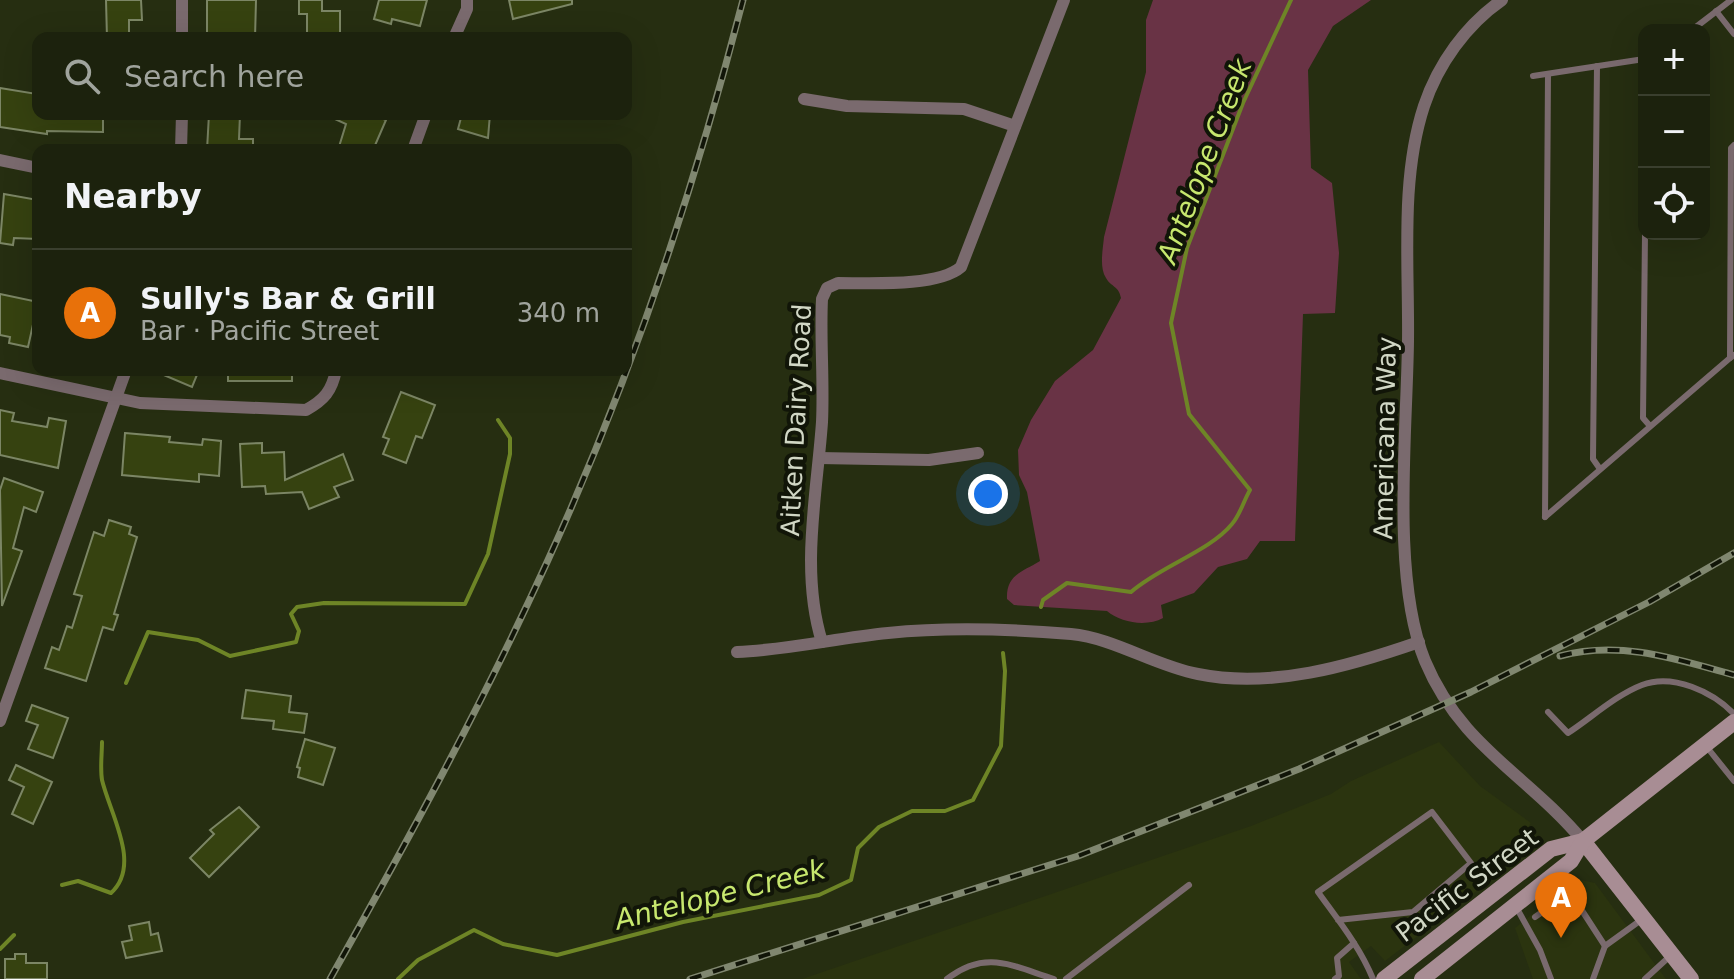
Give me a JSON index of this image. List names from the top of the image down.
{
  "streets": {
    "main road": ["Pacific Street"],
    "street": ["Aitken Dairy Road", "Americana Way"]
  },
  "crossings": [
    ["Americana Way", "Pacific Street"]
  ],
  "water": ["Antelope Creek"],
  "page": {
    "map_buttons": ["+", "−"],
    "search": "Search here",
    "heading": "Nearby",
    "list": [
      {
        "mark": "A",
        "name": "Sully's Bar & Grill",
        "note": "Bar · Pacific Street",
        "value": "340 m"
      }
    ],
    "pins": "A"
  }
}
